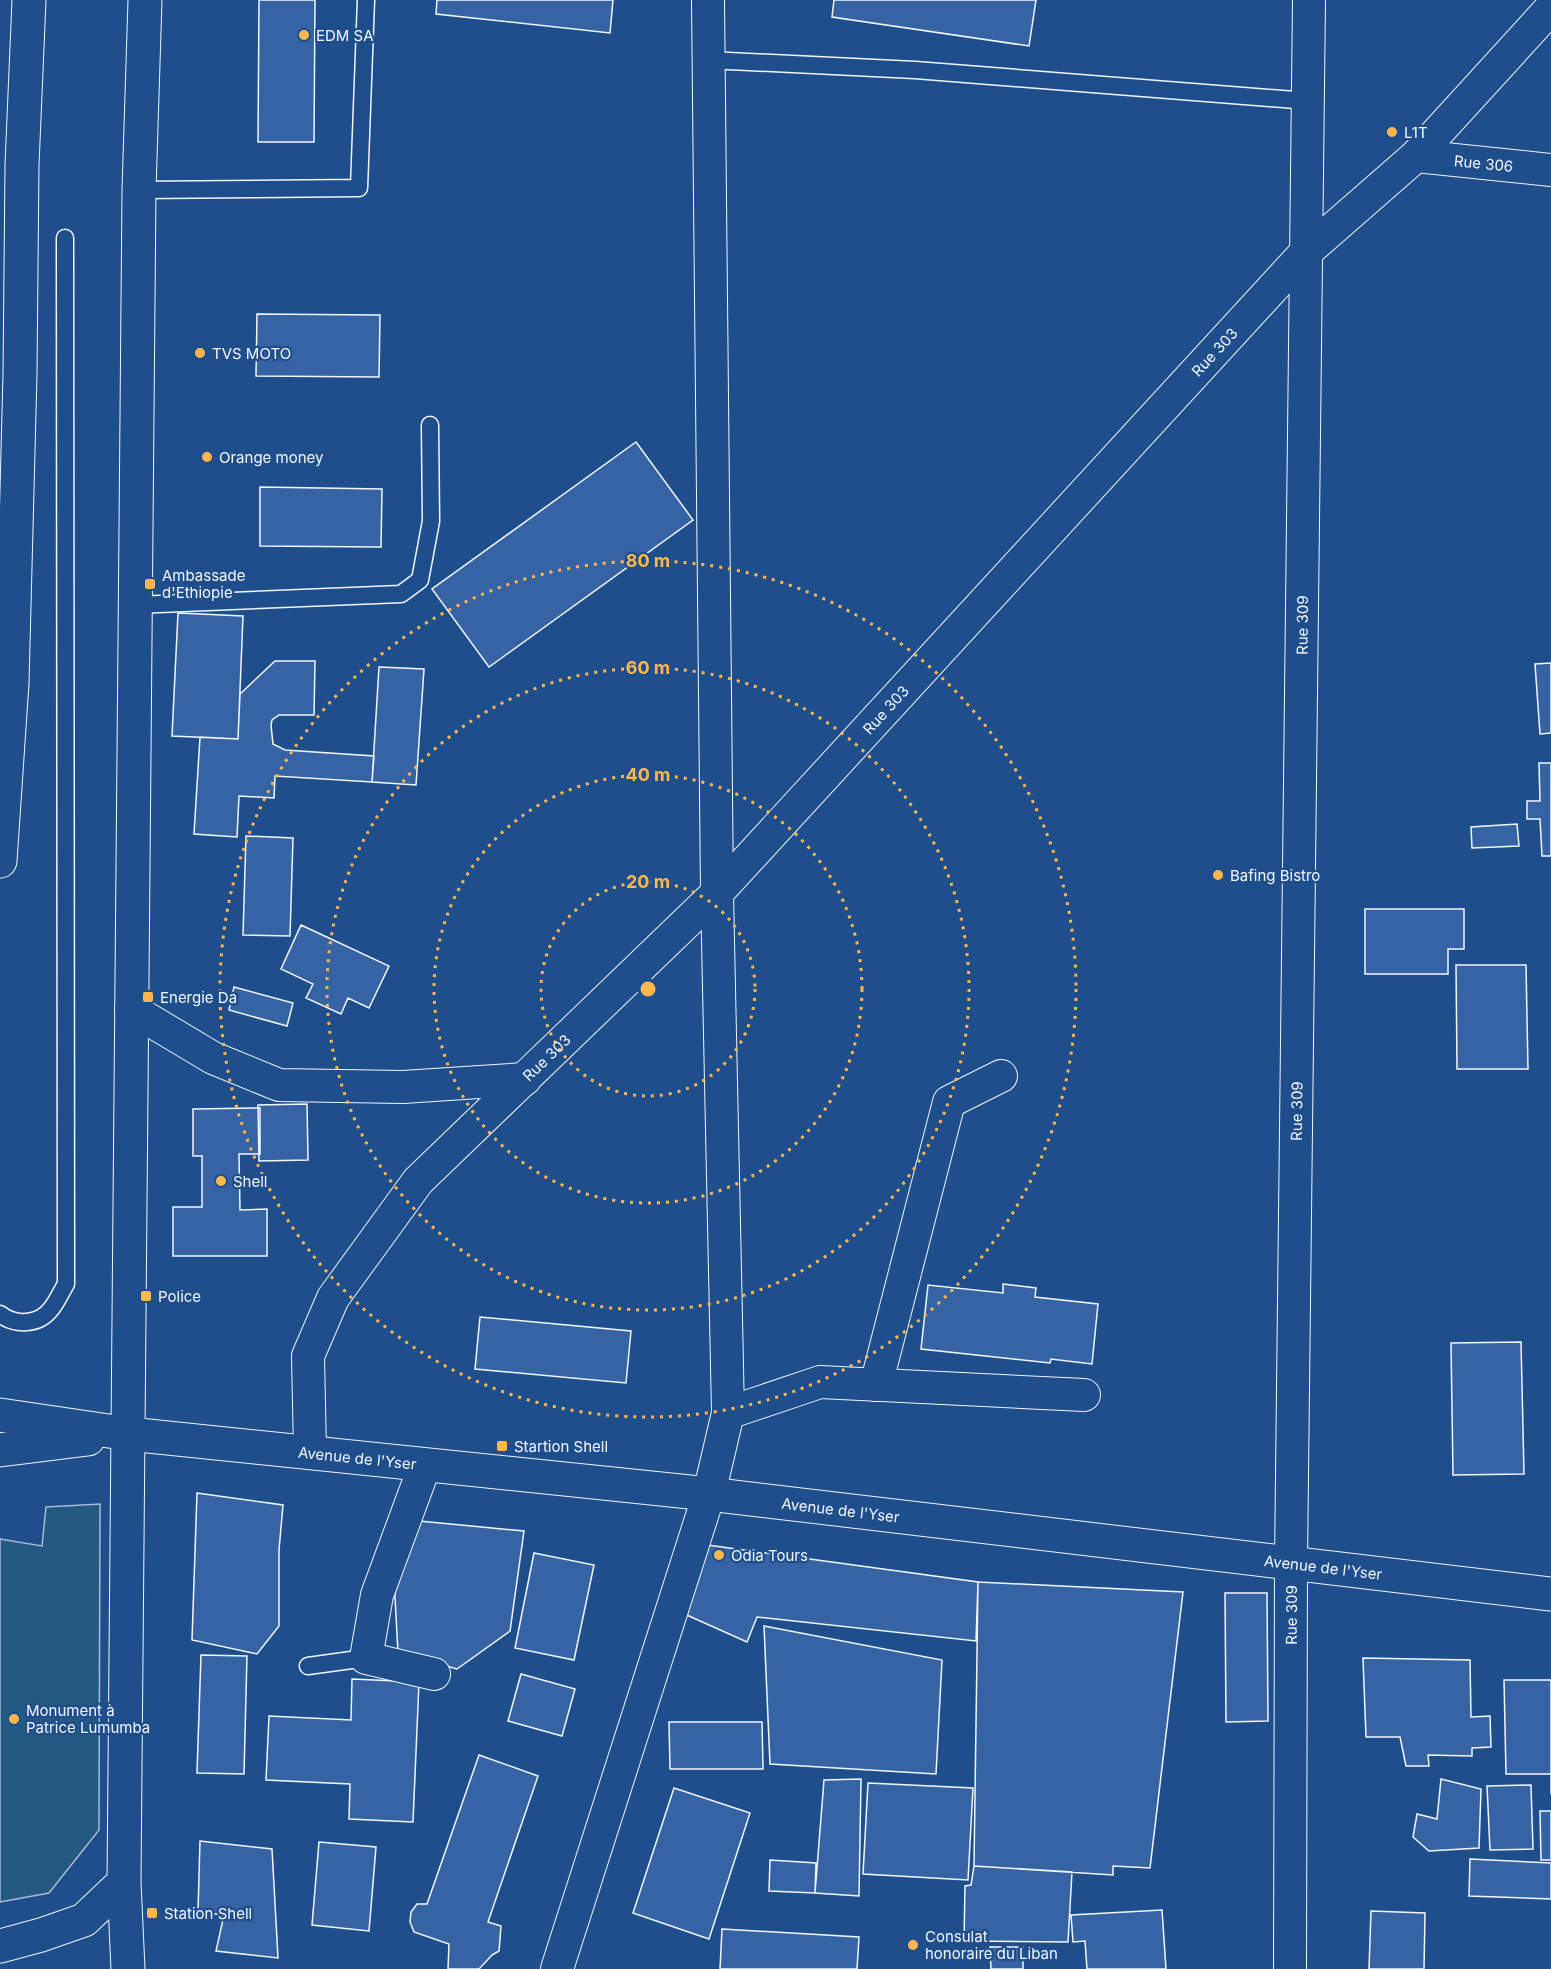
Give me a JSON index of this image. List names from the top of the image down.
{
  "streets": {
    "main road": ["Avenue de l'Yser"],
    "street": ["Rue 306", "Rue 303", "Rue 309"]
  },
  "crossings": [
    ["Rue 306", "Rue 303"],
    ["Rue 303", "Rue 309"],
    ["Rue 303", "Avenue de l'Yser"],
    ["Rue 309", "Avenue de l'Yser"]
  ],
  "places": {
    "other": [
      "EDM SA",
      "L1T",
      "TVS MOTO",
      "Orange money",
      "Bafing Bistro",
      "Shell",
      "Odia Tours",
      "Monument à Patrice Lumumba",
      "Consulat honoraire du Liban"
    ],
    "transit": [
      "Ambassade d'Ethiopie",
      "Energie Da",
      "Police",
      "Startion Shell",
      "Station Shell"
    ]
  },
  "rings": [
    "80 m",
    "60 m",
    "40 m",
    "20 m"
  ]
}
